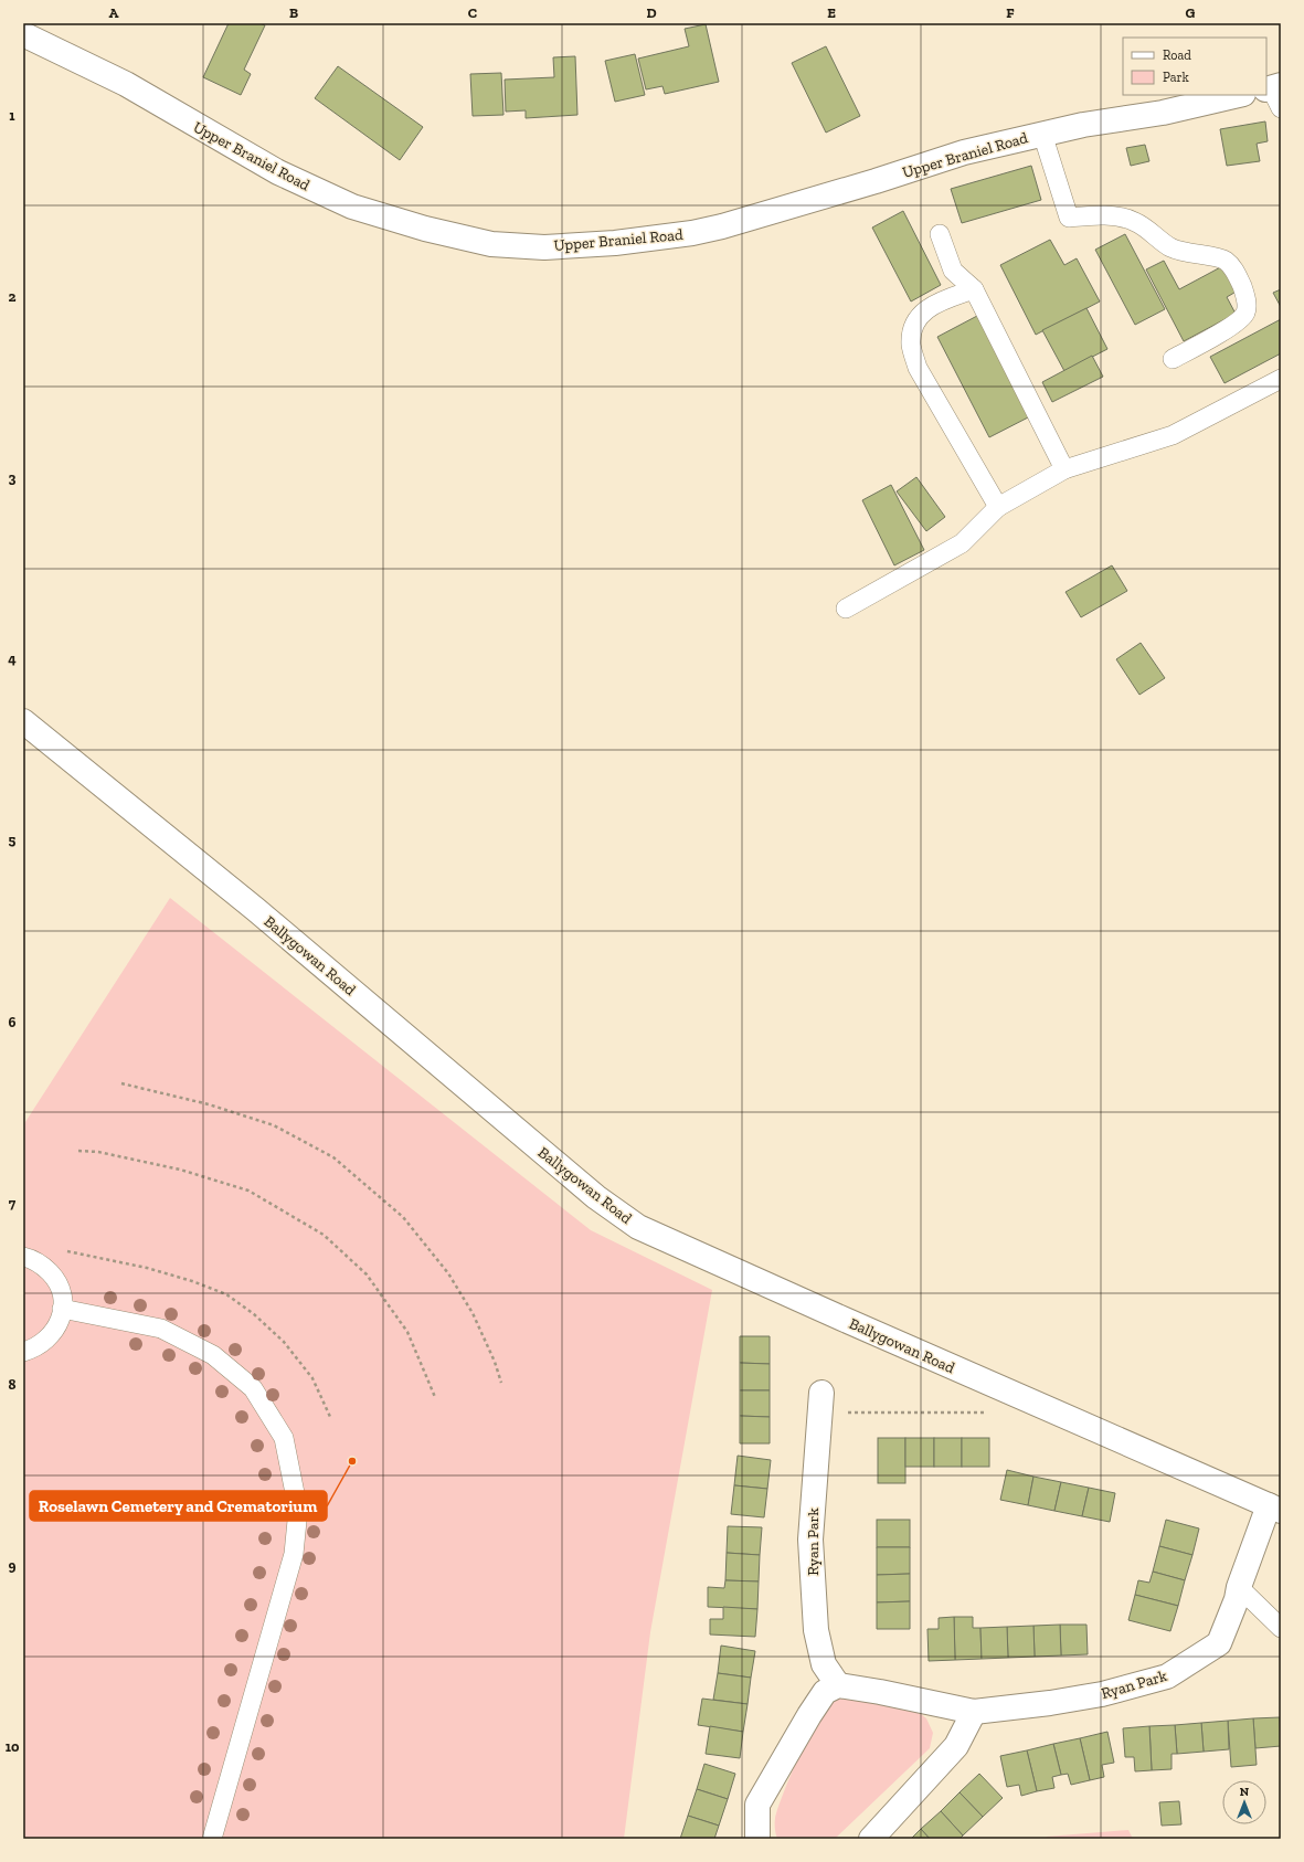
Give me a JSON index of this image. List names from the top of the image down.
{
  "streets": {
    "street": ["Upper Braniel Road", "Ballygowan Road", "Ryan Park"]
  },
  "crossings": [
    ["Ballygowan Road", "Ryan Park"]
  ],
  "places": ["Roselawn Cemetery and Crematorium"],
  "legend": ["Road", "Park"],
  "north": "top",
  "grid": {
    "columns": [
      "A",
      "B",
      "C",
      "D",
      "E",
      "F",
      "G"
    ],
    "rows": [
      "1",
      "2",
      "3",
      "4",
      "5",
      "6",
      "7",
      "8",
      "9",
      "10"
    ]
  }
}
